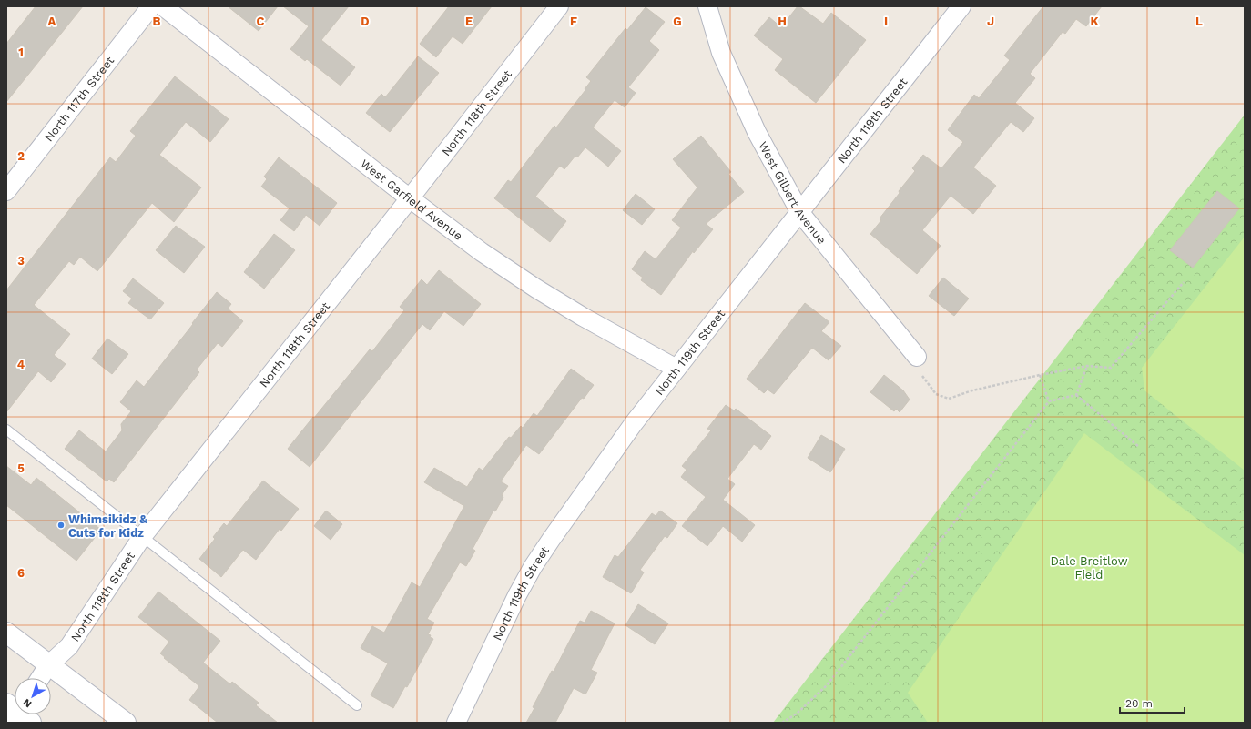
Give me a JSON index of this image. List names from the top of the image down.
{
  "streets": {
    "street": [
      "North 117th Street",
      "North 118th Street",
      "North 119th Street",
      "West Gilbert Avenue",
      "West Garfield Avenue"
    ]
  },
  "crossings": [
    ["North 118th Street", "West Garfield Avenue"],
    ["North 119th Street", "West Gilbert Avenue"],
    ["North 119th Street", "West Garfield Avenue"]
  ],
  "parks": ["Dale Breitlow Field"],
  "places": ["Whimsikidz & Cuts for Kidz"],
  "scale_bar": "20 m",
  "north": "bottom left",
  "grid": {
    "columns": [
      "A",
      "B",
      "C",
      "D",
      "E",
      "F",
      "G",
      "H",
      "I",
      "J",
      "K",
      "L"
    ],
    "rows": [
      "1",
      "2",
      "3",
      "4",
      "5",
      "6"
    ]
  }
}
